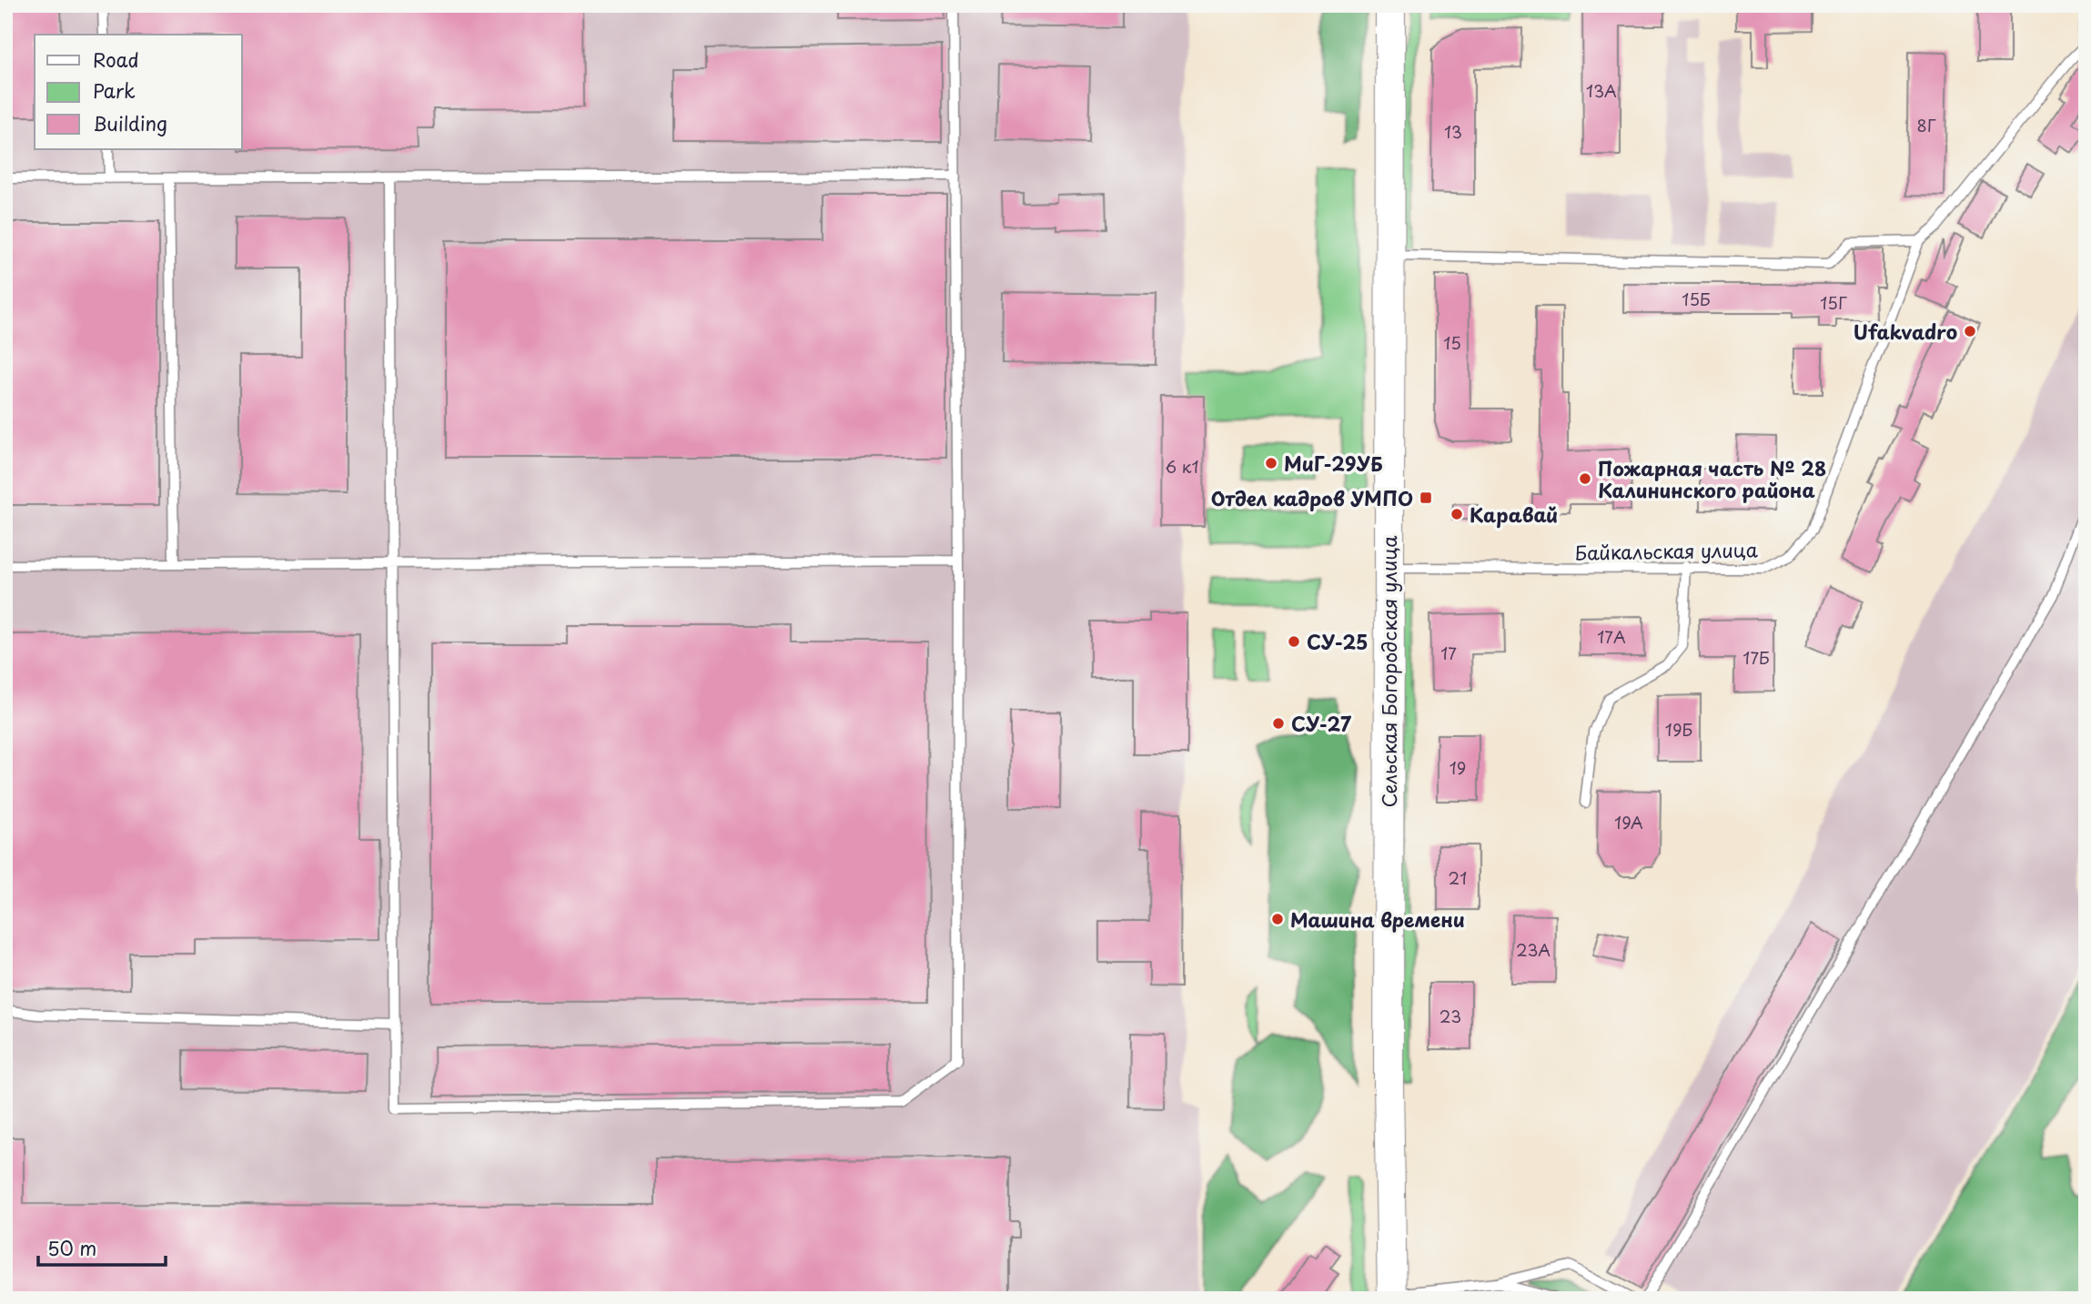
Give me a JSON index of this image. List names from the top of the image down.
{
  "streets": {
    "main road": ["Сельская Богородская улица"],
    "lane": ["Байкальская улица"]
  },
  "crossings": [
    ["Байкальская улица", "Сельская Богородская улица"]
  ],
  "places": {
    "other": [
      "Ufakvadro",
      "МиГ-29УБ",
      "Пожарная часть № 28 Калининского района",
      "Каравай",
      "СУ-25",
      "СУ-27",
      "Машина времени"
    ],
    "transit": ["Отдел кадров УМПО"]
  },
  "house_numbers": [
    "13А",
    "8Г",
    "13",
    "15Б",
    "15Г",
    "15",
    "6 к1",
    "17А",
    "17",
    "17Б",
    "19Б",
    "19",
    "19А",
    "21",
    "23А",
    "23"
  ],
  "legend": ["Road", "Park", "Building"],
  "scale_bar": "50 m"
}
